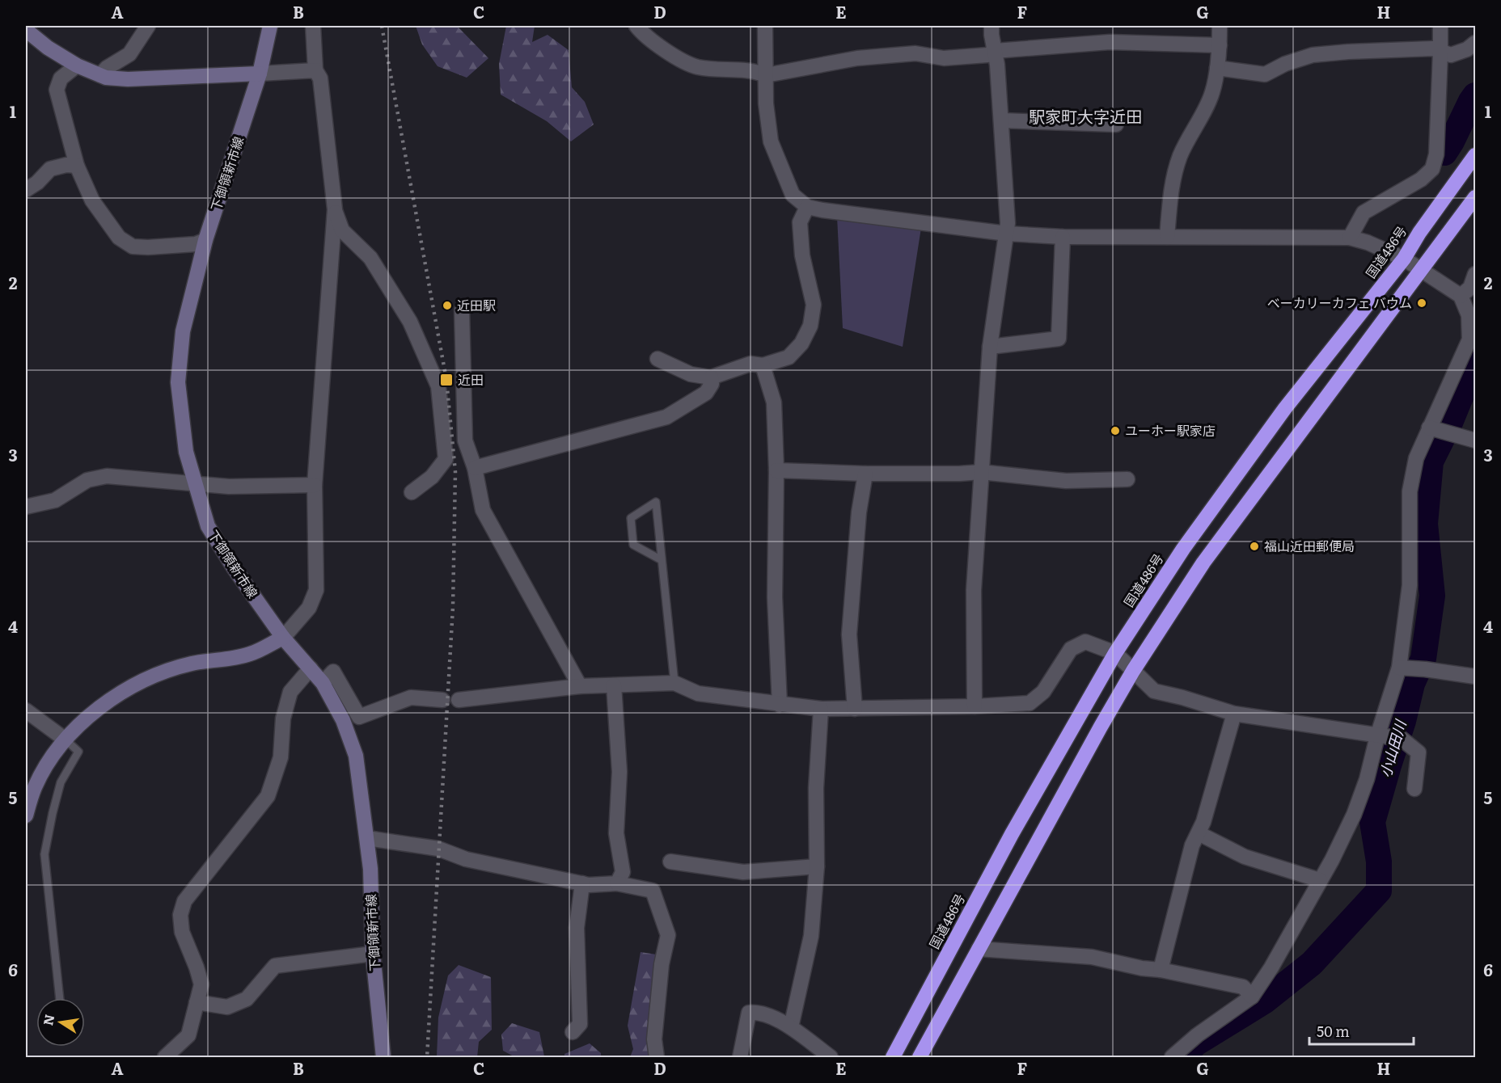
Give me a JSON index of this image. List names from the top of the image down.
{
  "streets": {
    "highway": ["国道486号"],
    "main road": ["下御領新市線"]
  },
  "districts": ["駅家町大字近田"],
  "water": ["小山田川"],
  "places": {
    "other": [
      "ベーカリーカフェ バウム",
      "近田駅",
      "ユーホー駅家店",
      "福山近田郵便局"
    ],
    "transit": ["近田"]
  },
  "scale_bar": "50 m",
  "north": "left",
  "grid": {
    "columns": [
      "A",
      "B",
      "C",
      "D",
      "E",
      "F",
      "G",
      "H"
    ],
    "rows": [
      "1",
      "2",
      "3",
      "4",
      "5",
      "6"
    ]
  }
}
